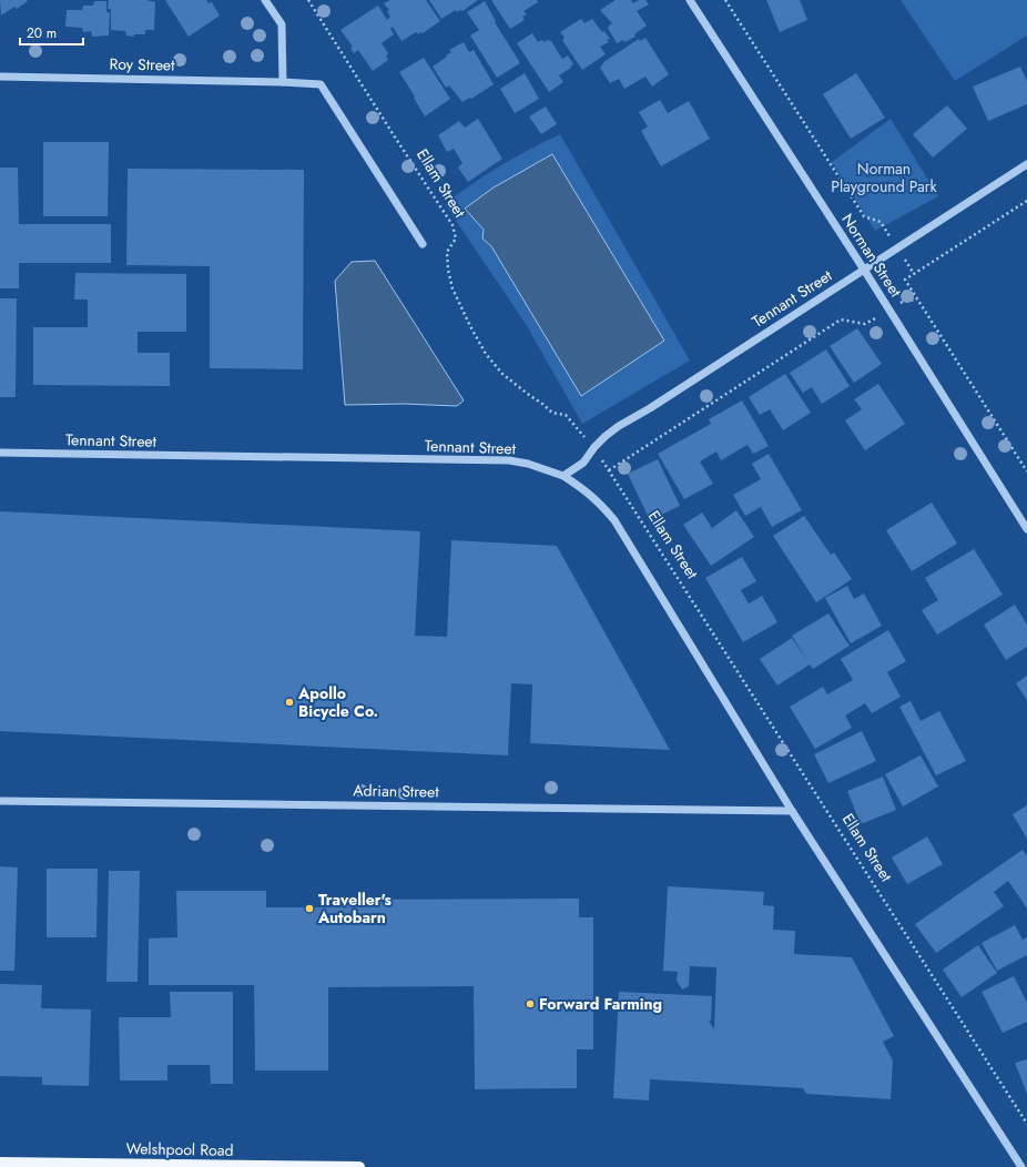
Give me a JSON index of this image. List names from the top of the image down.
{
  "streets": {
    "main road": ["Welshpool Road"],
    "street": [
      "Roy Street",
      "Norman Street",
      "Tennant Street",
      "Adrian Street"
    ],
    "path": ["Ellam Street"]
  },
  "crossings": [
    ["Ellam Street", "Tennant Street"],
    ["Norman Street", "Tennant Street"]
  ],
  "parks": ["Norman Playground Park"],
  "places": ["Apollo Bicycle Co.", "Traveller's Autobarn", "Forward Farming"],
  "scale_bar": "20 m"
}
